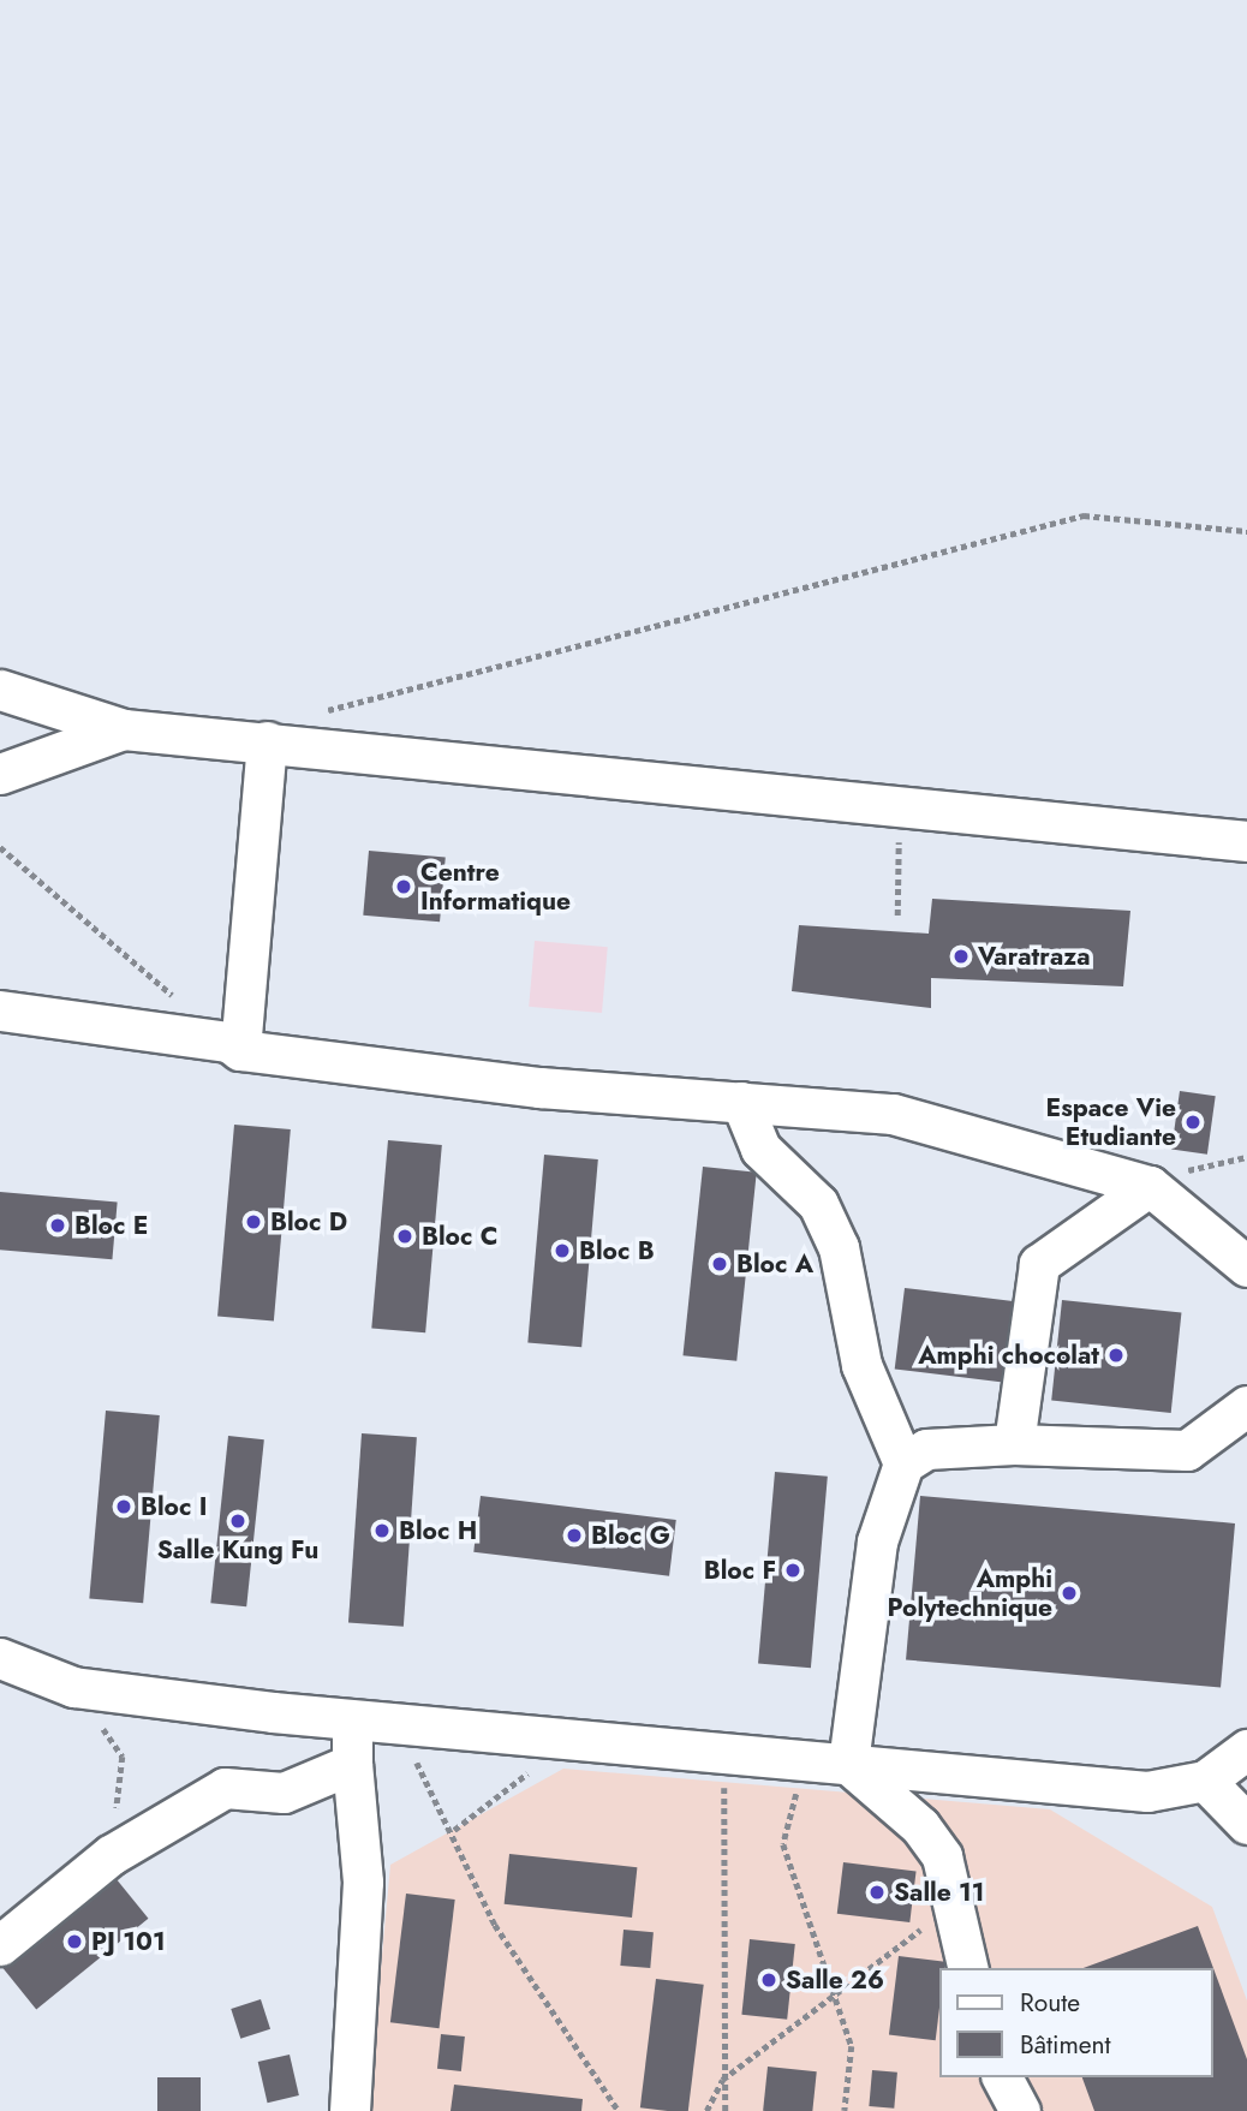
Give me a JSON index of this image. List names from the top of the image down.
{
  "places": [
    "Centre Informatique",
    "Varatraza",
    "Espace Vie Etudiante",
    "Bloc D",
    "Bloc E",
    "Bloc C",
    "Bloc B",
    "Bloc A",
    "Amphi chocolat",
    "Bloc I",
    "Salle Kung Fu",
    "Bloc H",
    "Bloc G",
    "Bloc F",
    "Amphi Polytechnique",
    "Salle 11",
    "PJ 101",
    "Salle 26"
  ],
  "legend": ["Route", "Bâtiment"]
}
